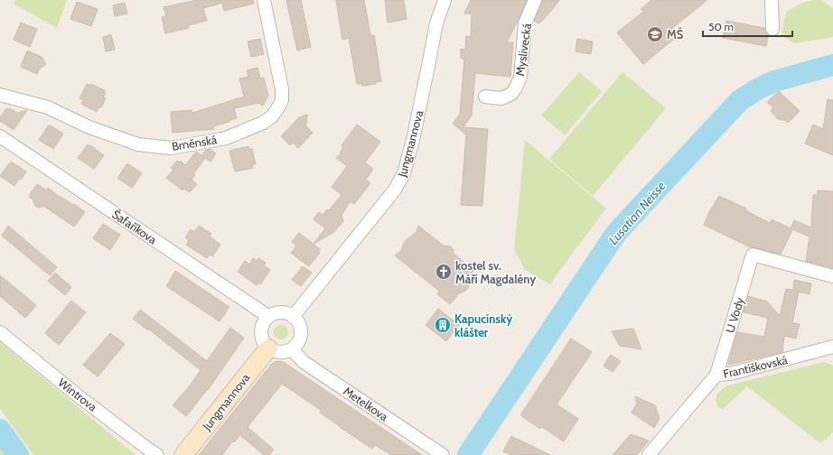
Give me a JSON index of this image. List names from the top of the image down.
{
  "streets": {
    "street": [
      "Myslivecká",
      "Brněnská",
      "Jungmannova",
      "Šafaříkova",
      "U Vody",
      "Františkovská",
      "Wintrova",
      "Metelkova"
    ]
  },
  "crossings": [
    ["Jungmannova", "Šafaříkova"],
    ["Jungmannova", "Metelkova"],
    ["Šafaříkova", "Metelkova"],
    ["U Vody", "Františkovská"]
  ],
  "water": ["Lusatian Neisse"],
  "places": {
    "school or university": ["MŠ"],
    "church": ["kostel sv. Máří Magdalény"],
    "building": ["Kapucínský klášter"]
  },
  "scale_bar": "50 m"
}
